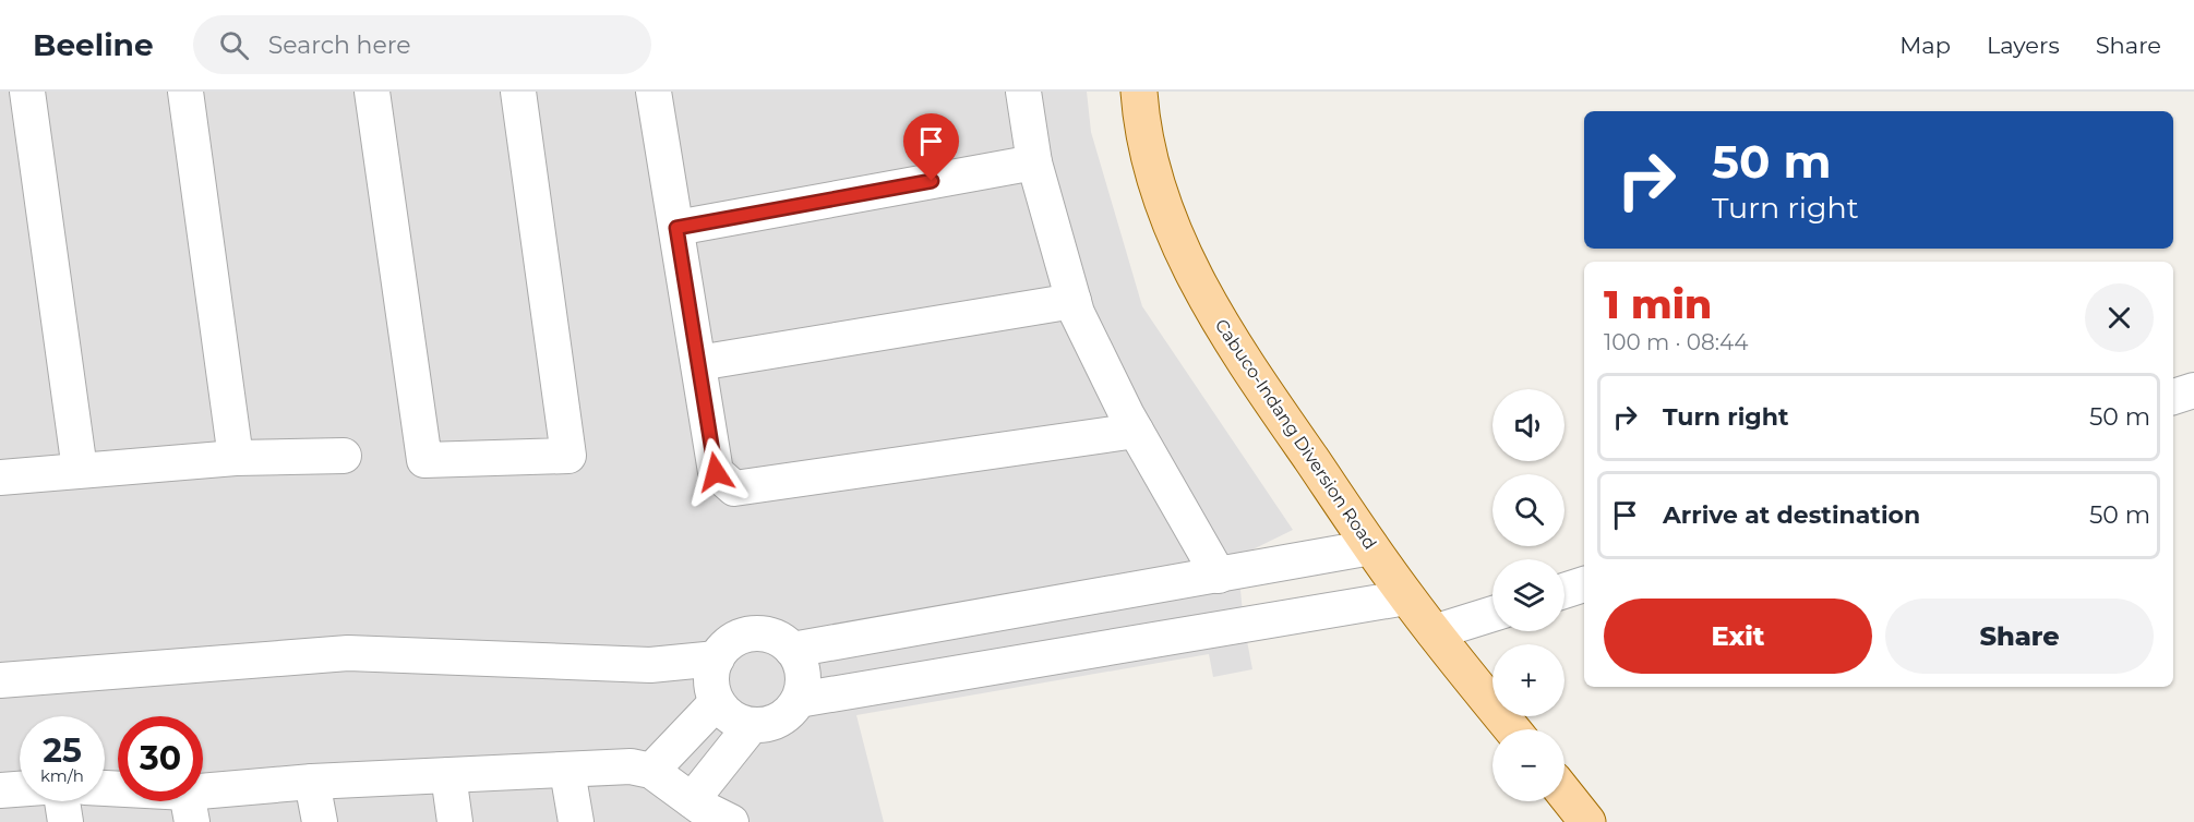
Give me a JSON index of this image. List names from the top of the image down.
{
  "streets": {
    "main road": ["Cabuco-Indang Diversion Road"]
  },
  "page": {
    "header": "Beeline",
    "search": "Search here",
    "nav": ["Map", "Layers", "Share"],
    "turn": ["50 m", "Turn right"],
    "heading": ["1 min", "100 m · 08:44"],
    "list": [
      {
        "name": "Turn right",
        "value": "50 m"
      },
      {
        "name": "Arrive at destination",
        "value": "50 m"
      }
    ],
    "map_buttons": ["+", "−"],
    "buttons": ["Exit", "Share"],
    "speed": "25 km/h",
    "limit": "30"
  }
}
